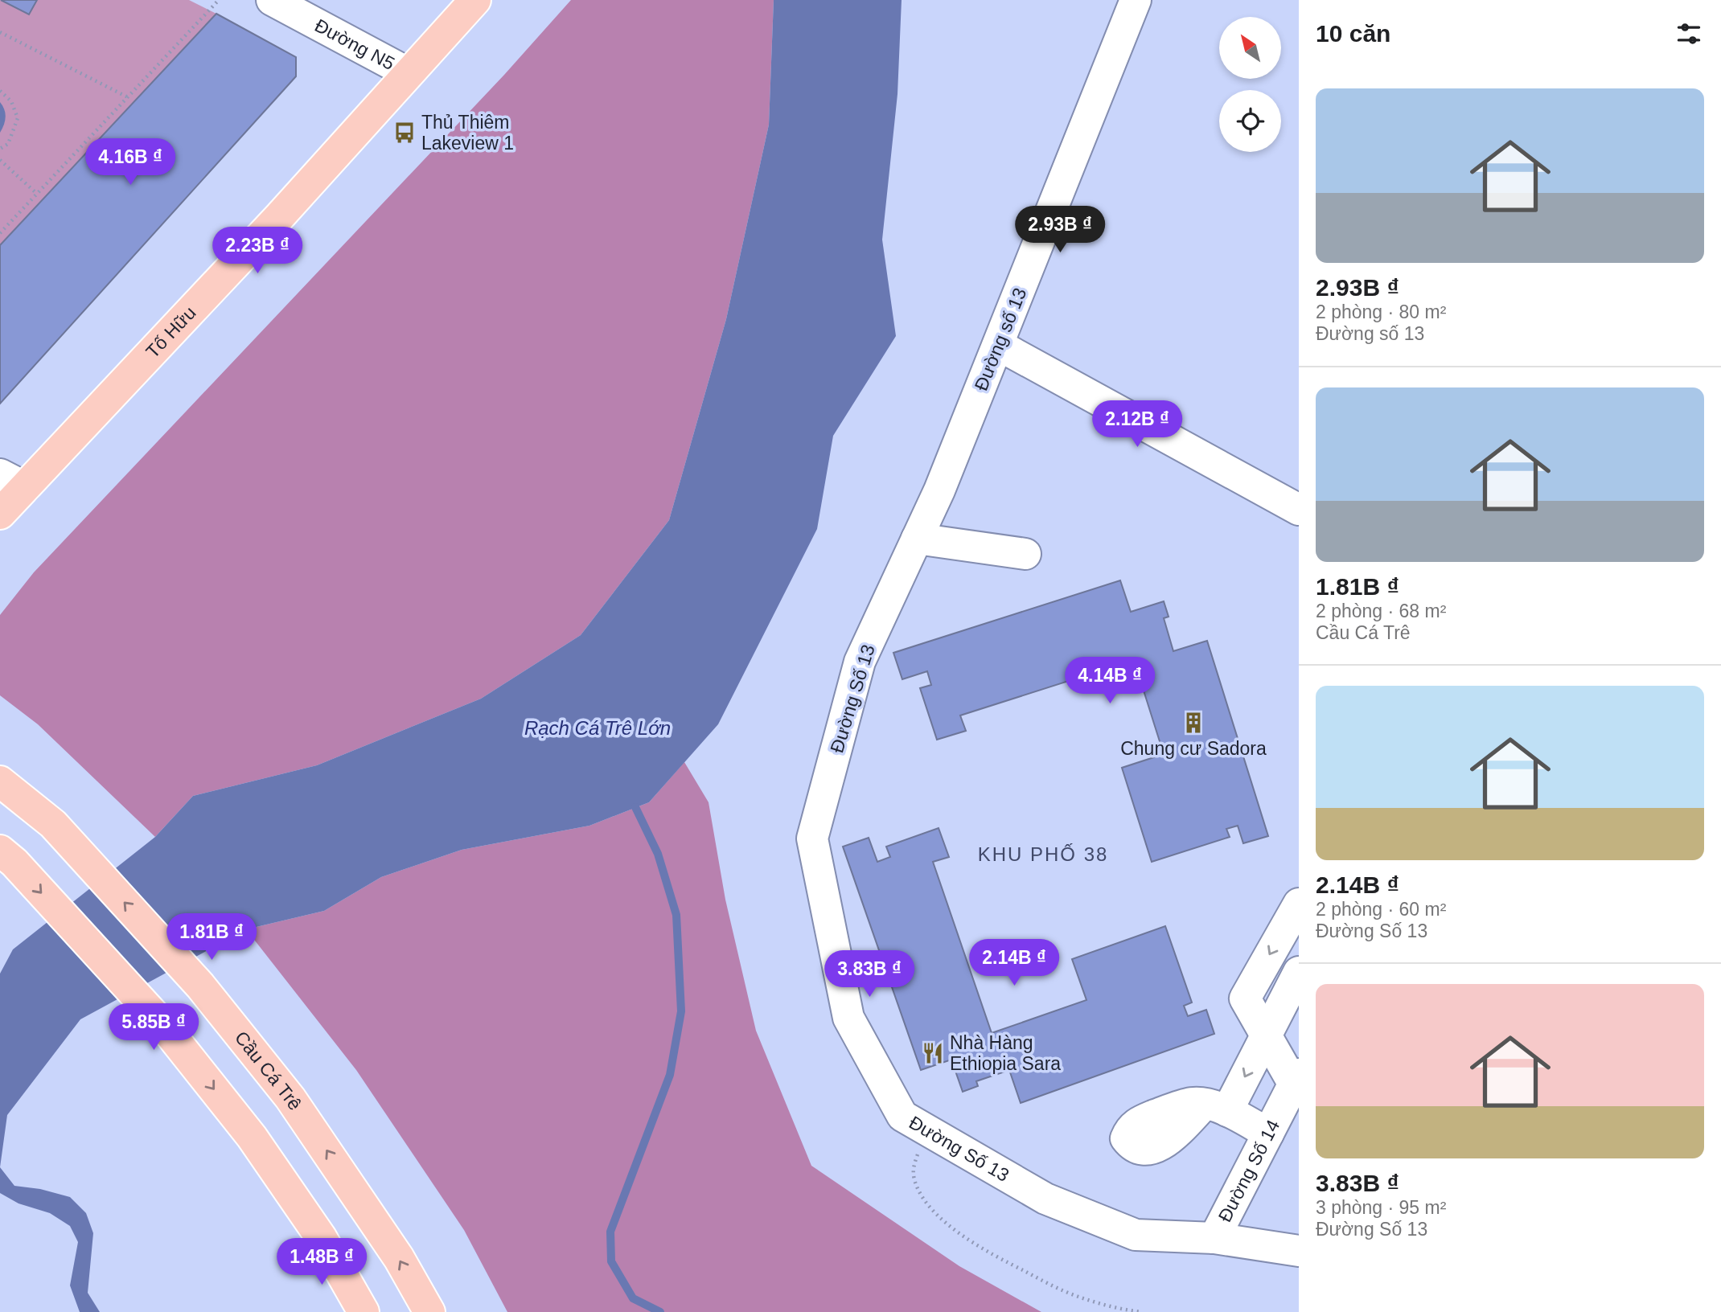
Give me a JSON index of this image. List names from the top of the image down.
{
  "streets": {
    "main road": ["Tố Hữu", "Cầu Cá Trê"],
    "street": [
      "Đường N5",
      "Đường số 13",
      "Đường Số 13",
      "Đường Số 14"
    ]
  },
  "crossings": [
    ["Đường N5", "Tố Hữu"],
    ["Đường số 13", "Đường Số 13"],
    ["Đường Số 13", "Đường Số 14"]
  ],
  "districts": ["KHU PHỐ 38"],
  "water": ["Rạch Cá Trê Lớn"],
  "places": {
    "bus stop": ["Thủ Thiêm Lakeview 1"],
    "building": ["Chung cư Sadora"],
    "restaurant": ["Nhà Hàng Ethiopia Sara"]
  },
  "north": "top left",
  "page": {
    "heading": "10 căn",
    "list": [
      {
        "name": "2.93B ₫",
        "note": "2 phòng · 80 m² · Đường số 13"
      },
      {
        "name": "1.81B ₫",
        "note": "2 phòng · 68 m² · Cầu Cá Trê"
      },
      {
        "name": "2.14B ₫",
        "note": "2 phòng · 60 m² · Đường Số 13"
      },
      {
        "name": "3.83B ₫",
        "note": "3 phòng · 95 m² · Đường Số 13"
      }
    ],
    "price": [
      "4.16B ₫",
      "2.93B ₫",
      "2.23B ₫",
      "2.12B ₫",
      "4.14B ₫",
      "1.81B ₫",
      "2.14B ₫",
      "3.83B ₫",
      "5.85B ₫",
      "1.48B ₫"
    ]
  }
}
